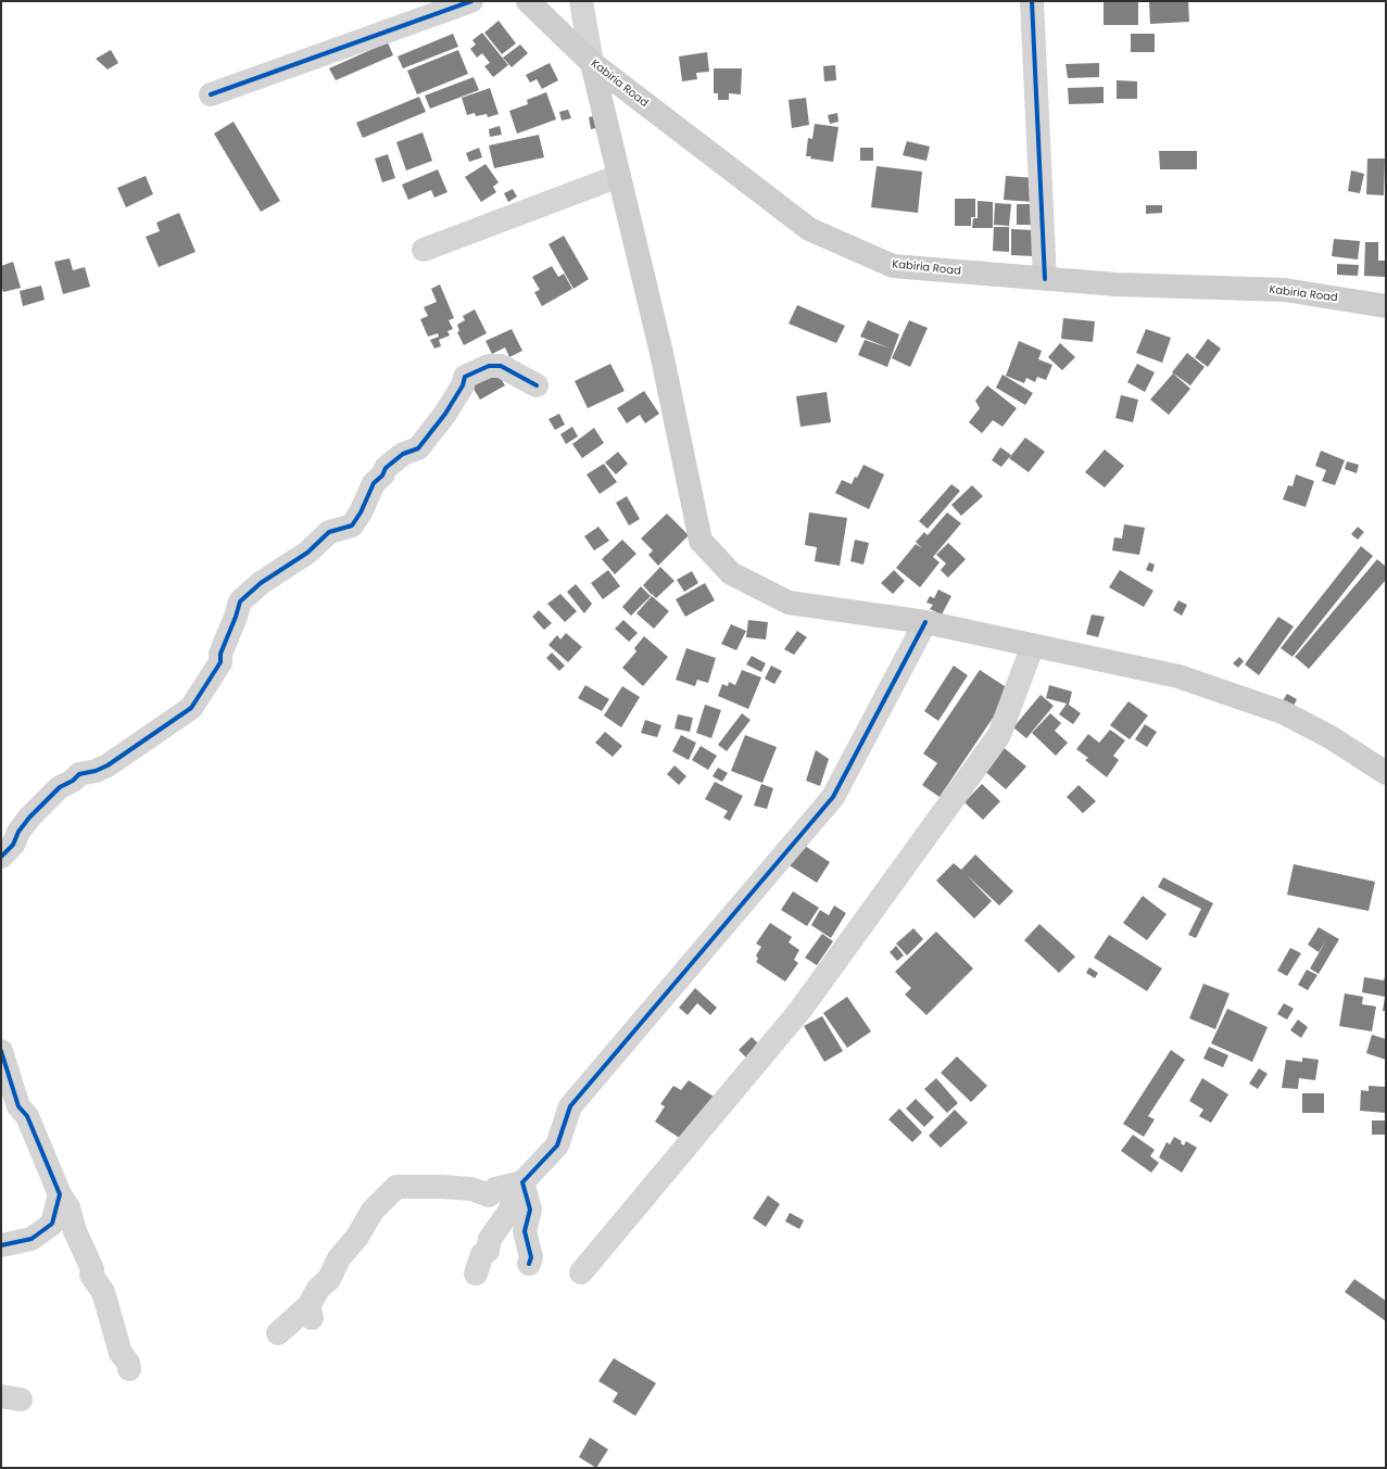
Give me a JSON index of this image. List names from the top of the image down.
{
  "streets": {
    "main road": ["Kabiria Road"]
  }
}
